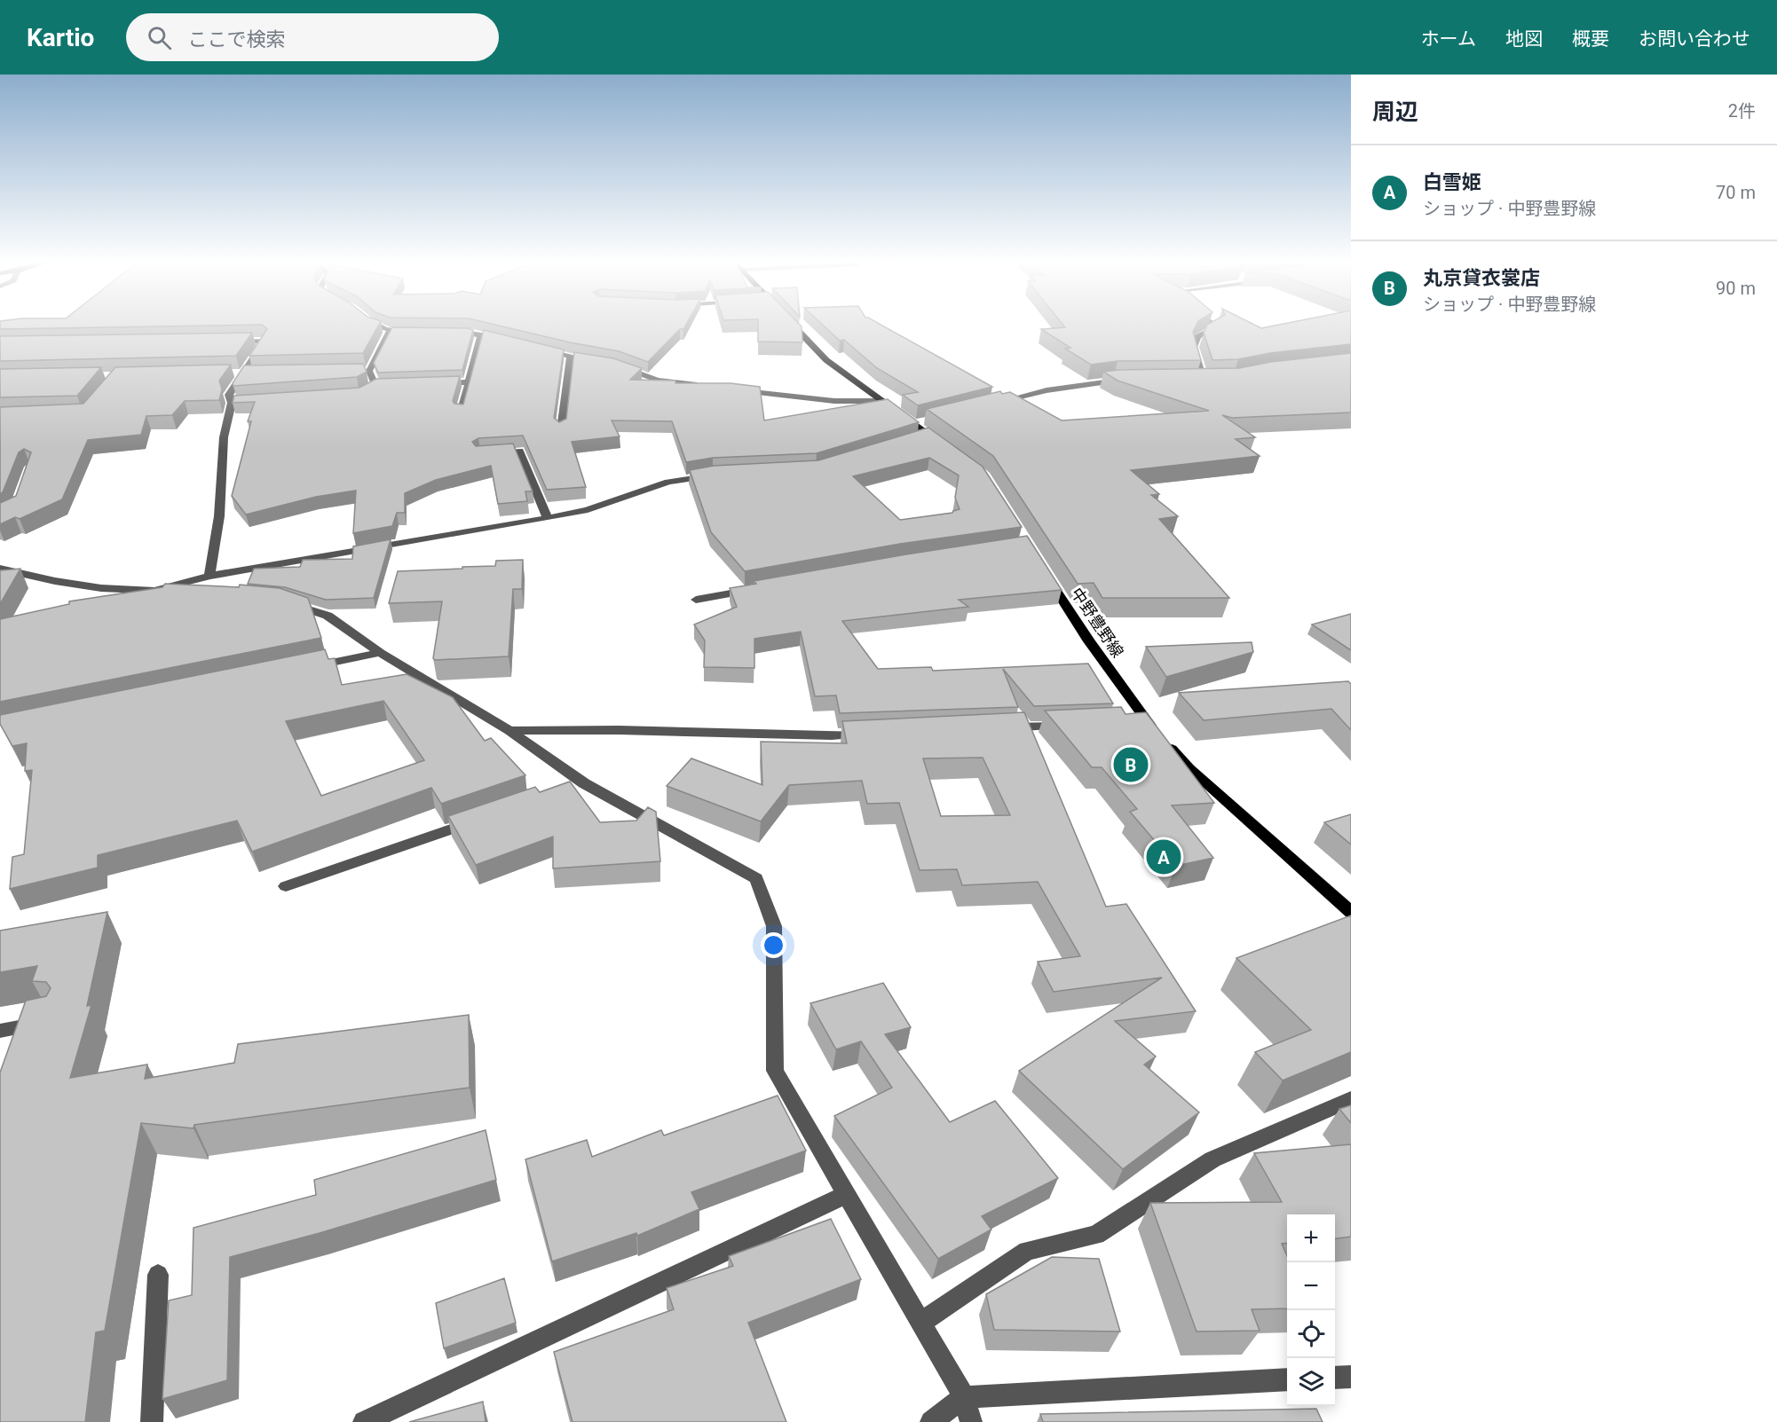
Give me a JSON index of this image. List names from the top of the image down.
{
  "streets": {
    "main road": ["中野豊野線"]
  },
  "page": {
    "header": "Kartio",
    "search": "ここで検索",
    "nav": [
      "ホーム",
      "地図",
      "概要",
      "お問い合わせ"
    ],
    "heading": ["周辺", "2件"],
    "list": [
      {
        "mark": "A",
        "name": "白雪姫",
        "note": "ショップ · 中野豊野線",
        "value": "70 m"
      },
      {
        "mark": "B",
        "name": "丸京貸衣裳店",
        "note": "ショップ · 中野豊野線",
        "value": "90 m"
      }
    ],
    "pins": ["B", "A"],
    "map_buttons": ["+", "−"]
  }
}
